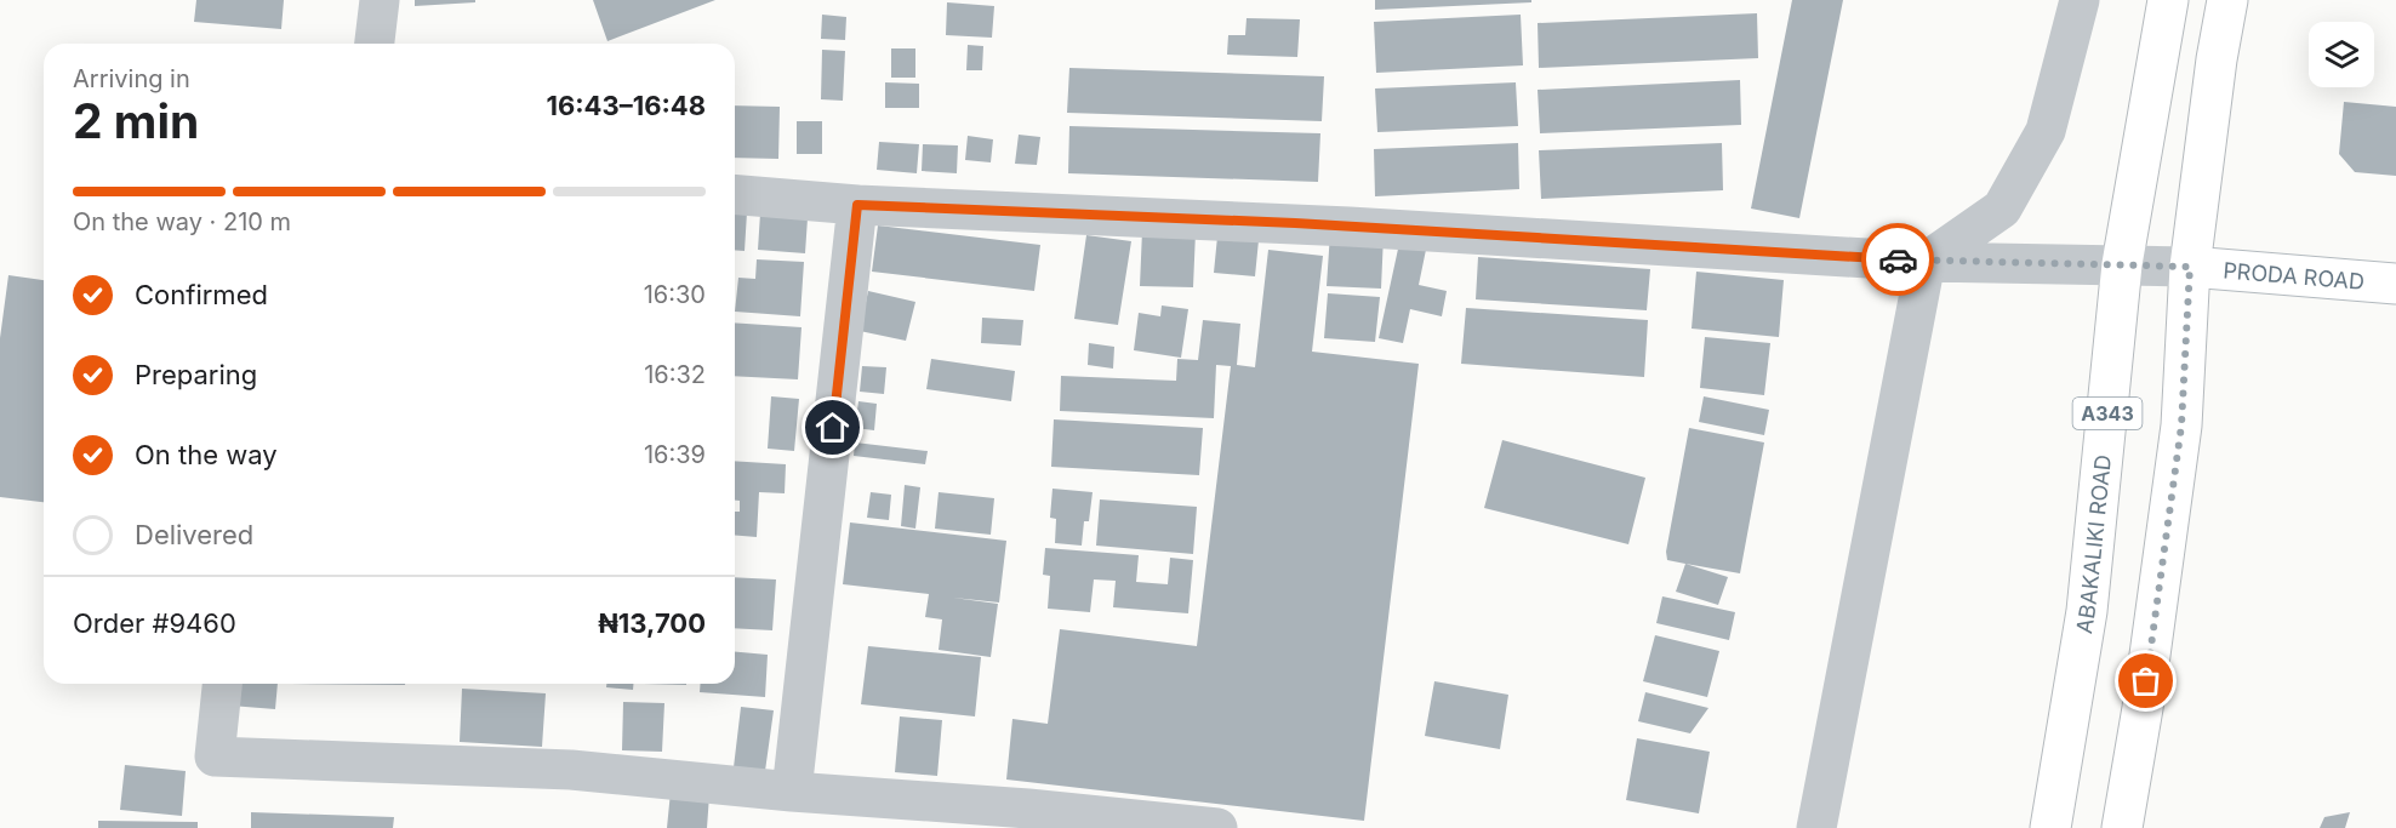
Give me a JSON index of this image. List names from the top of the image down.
{
  "streets": {
    "main road": ["PRODA ROAD", "A343", "ABAKALIKI ROAD"]
  },
  "page": {
    "heading": ["2 min", "Arriving in", "16:43–16:48"],
    "panel": ["Order #9460", "₦13,700"],
    "bar": "On the way · 210 m",
    "list": [
      ["Confirmed", "16:30"],
      ["Preparing", "16:32"],
      ["On the way", "16:39"],
      "Delivered"
    ]
  }
}
